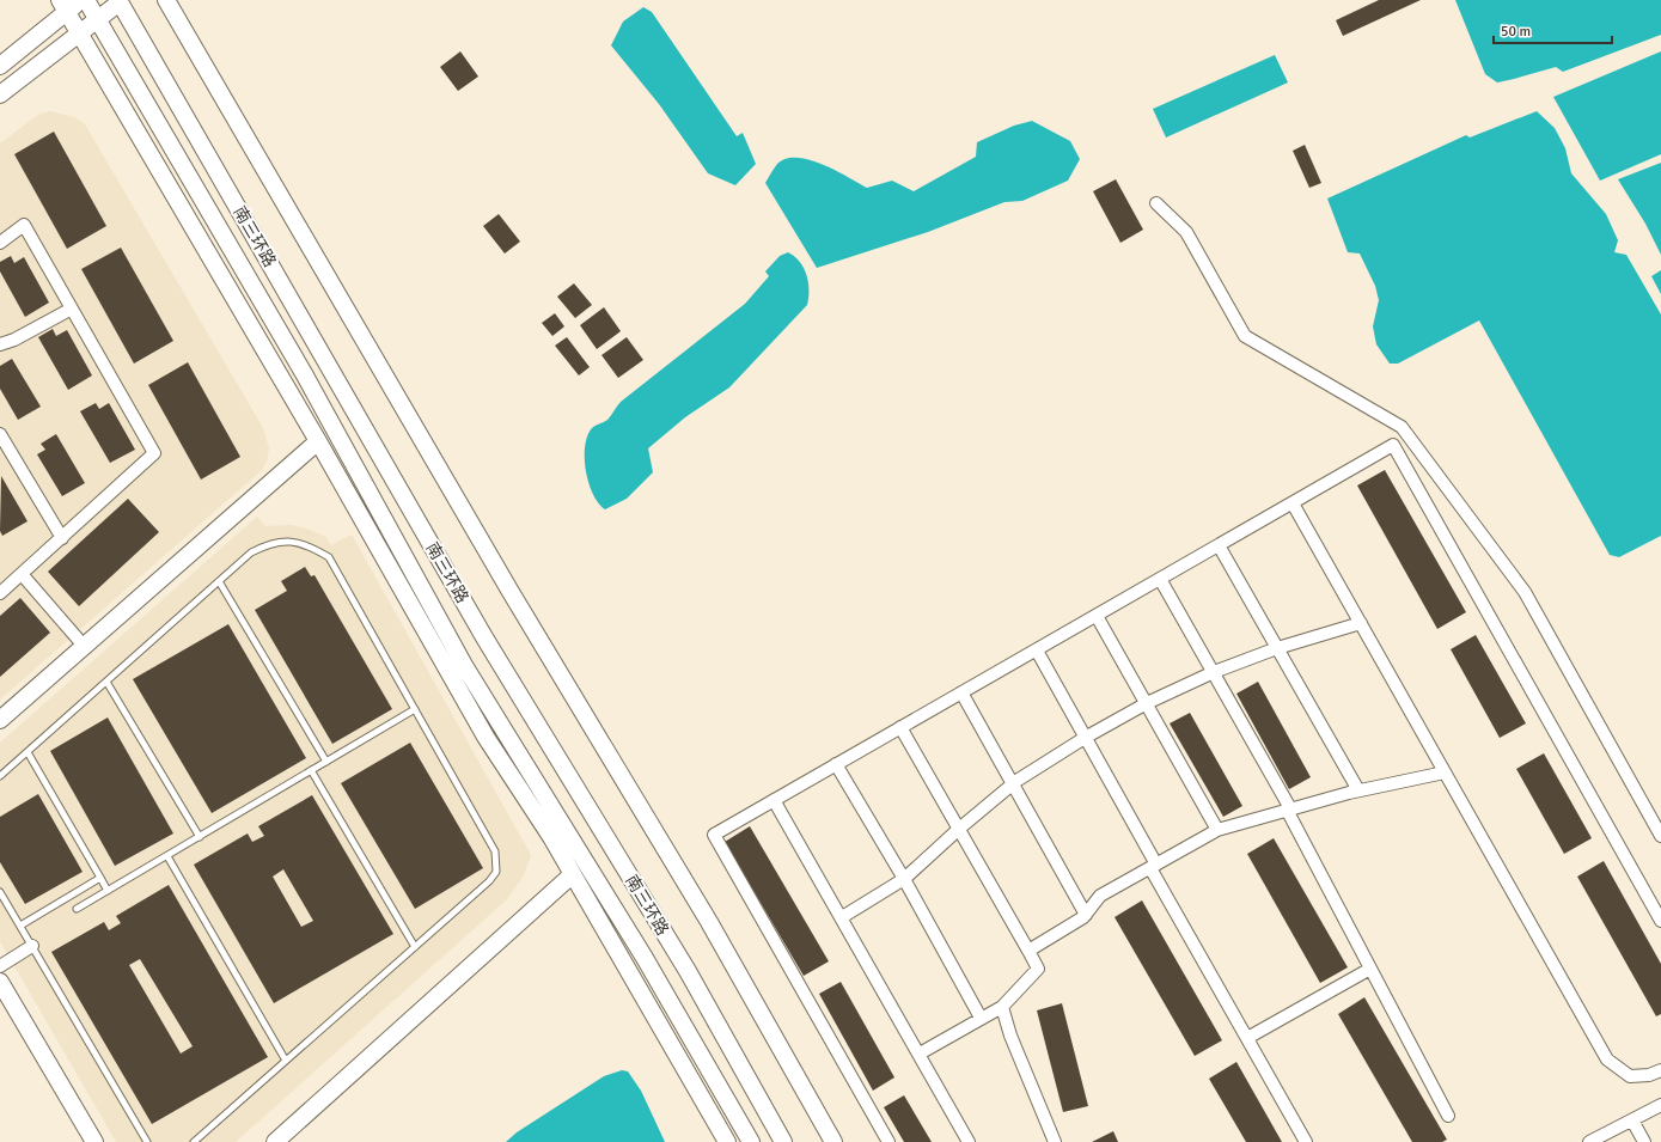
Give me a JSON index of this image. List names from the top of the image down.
{
  "streets": {
    "street": ["南三环路"]
  },
  "scale_bar": "50 m"
}
